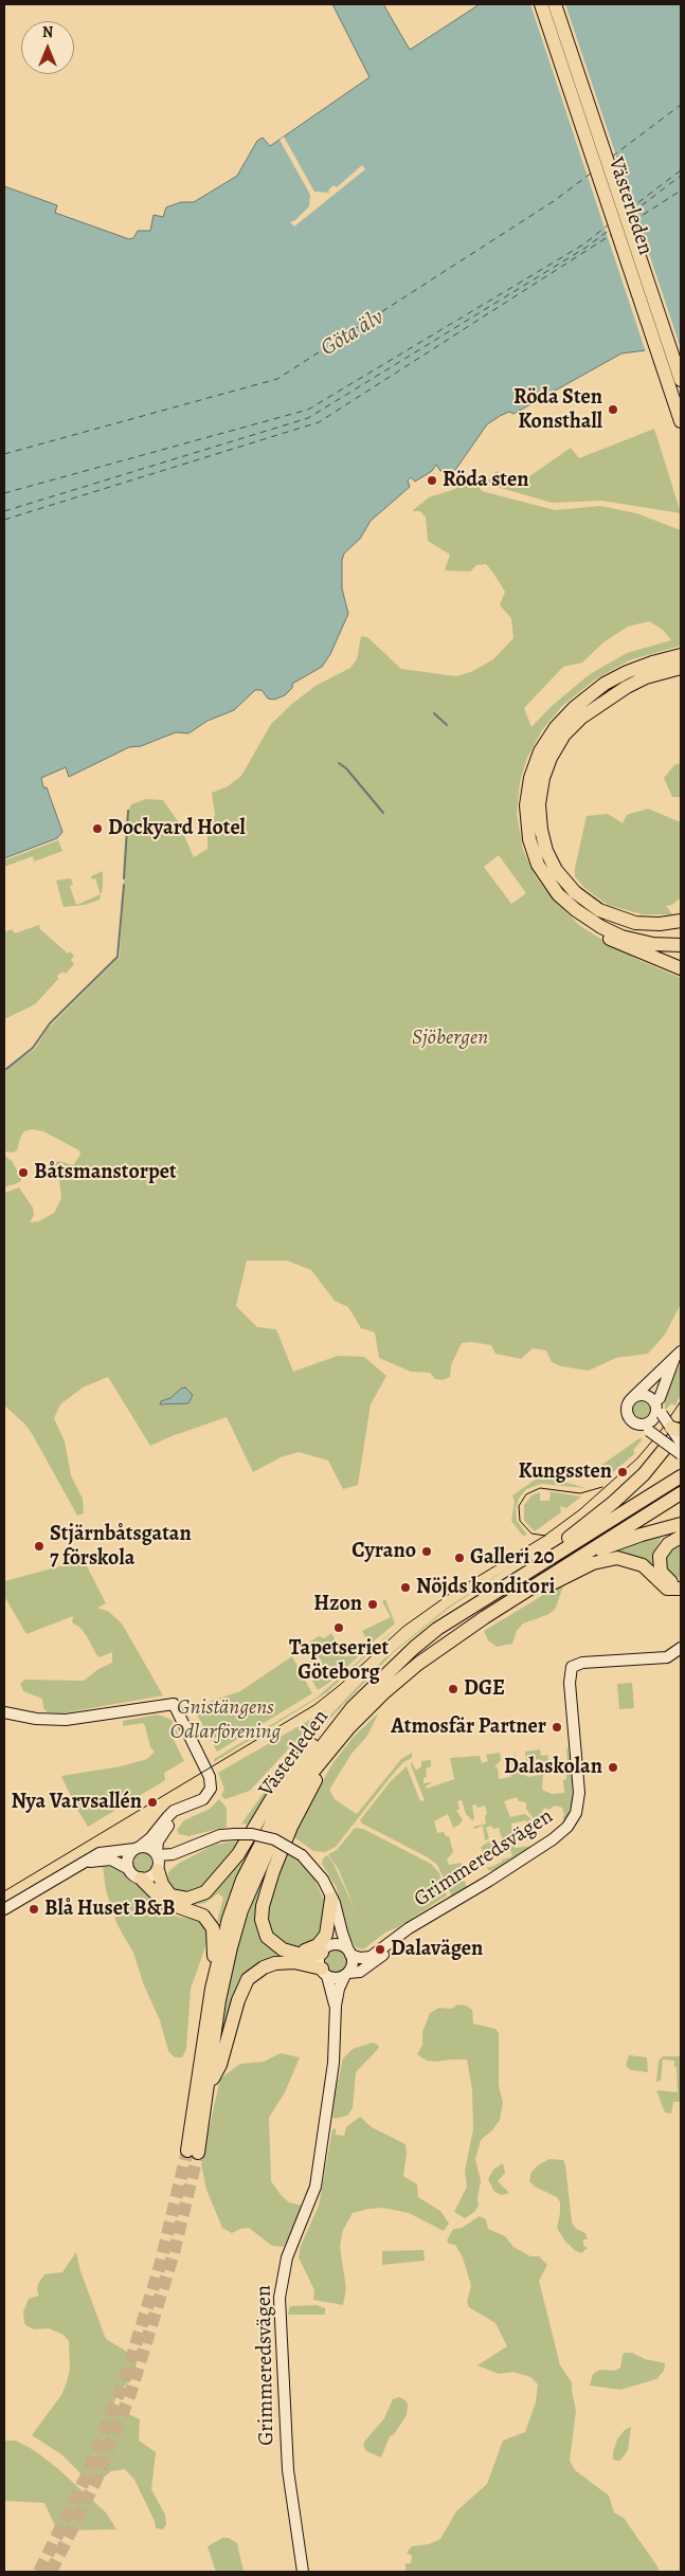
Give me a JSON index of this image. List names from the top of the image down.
{
  "streets": {
    "highway": ["Västerleden"],
    "street": ["Grimmeredsvägen"]
  },
  "water": ["Göta älv"],
  "parks": ["Sjöbergen", "Gnistängens Odlarförening"],
  "places": [
    "Röda Sten Konsthall",
    "Röda sten",
    "Dockyard Hotel",
    "Båtsmanstorpet",
    "Kungssten",
    "Stjärnbåtsgatan 7 förskola",
    "Cyrano",
    "Galleri 20",
    "Nöjds konditori",
    "Hzon",
    "Tapetseriet Göteborg",
    "DGE",
    "Atmosfär Partner",
    "Dalaskolan",
    "Nya Varvsallén",
    "Blå Huset B&B",
    "Dalavägen"
  ],
  "north": "top"
}
